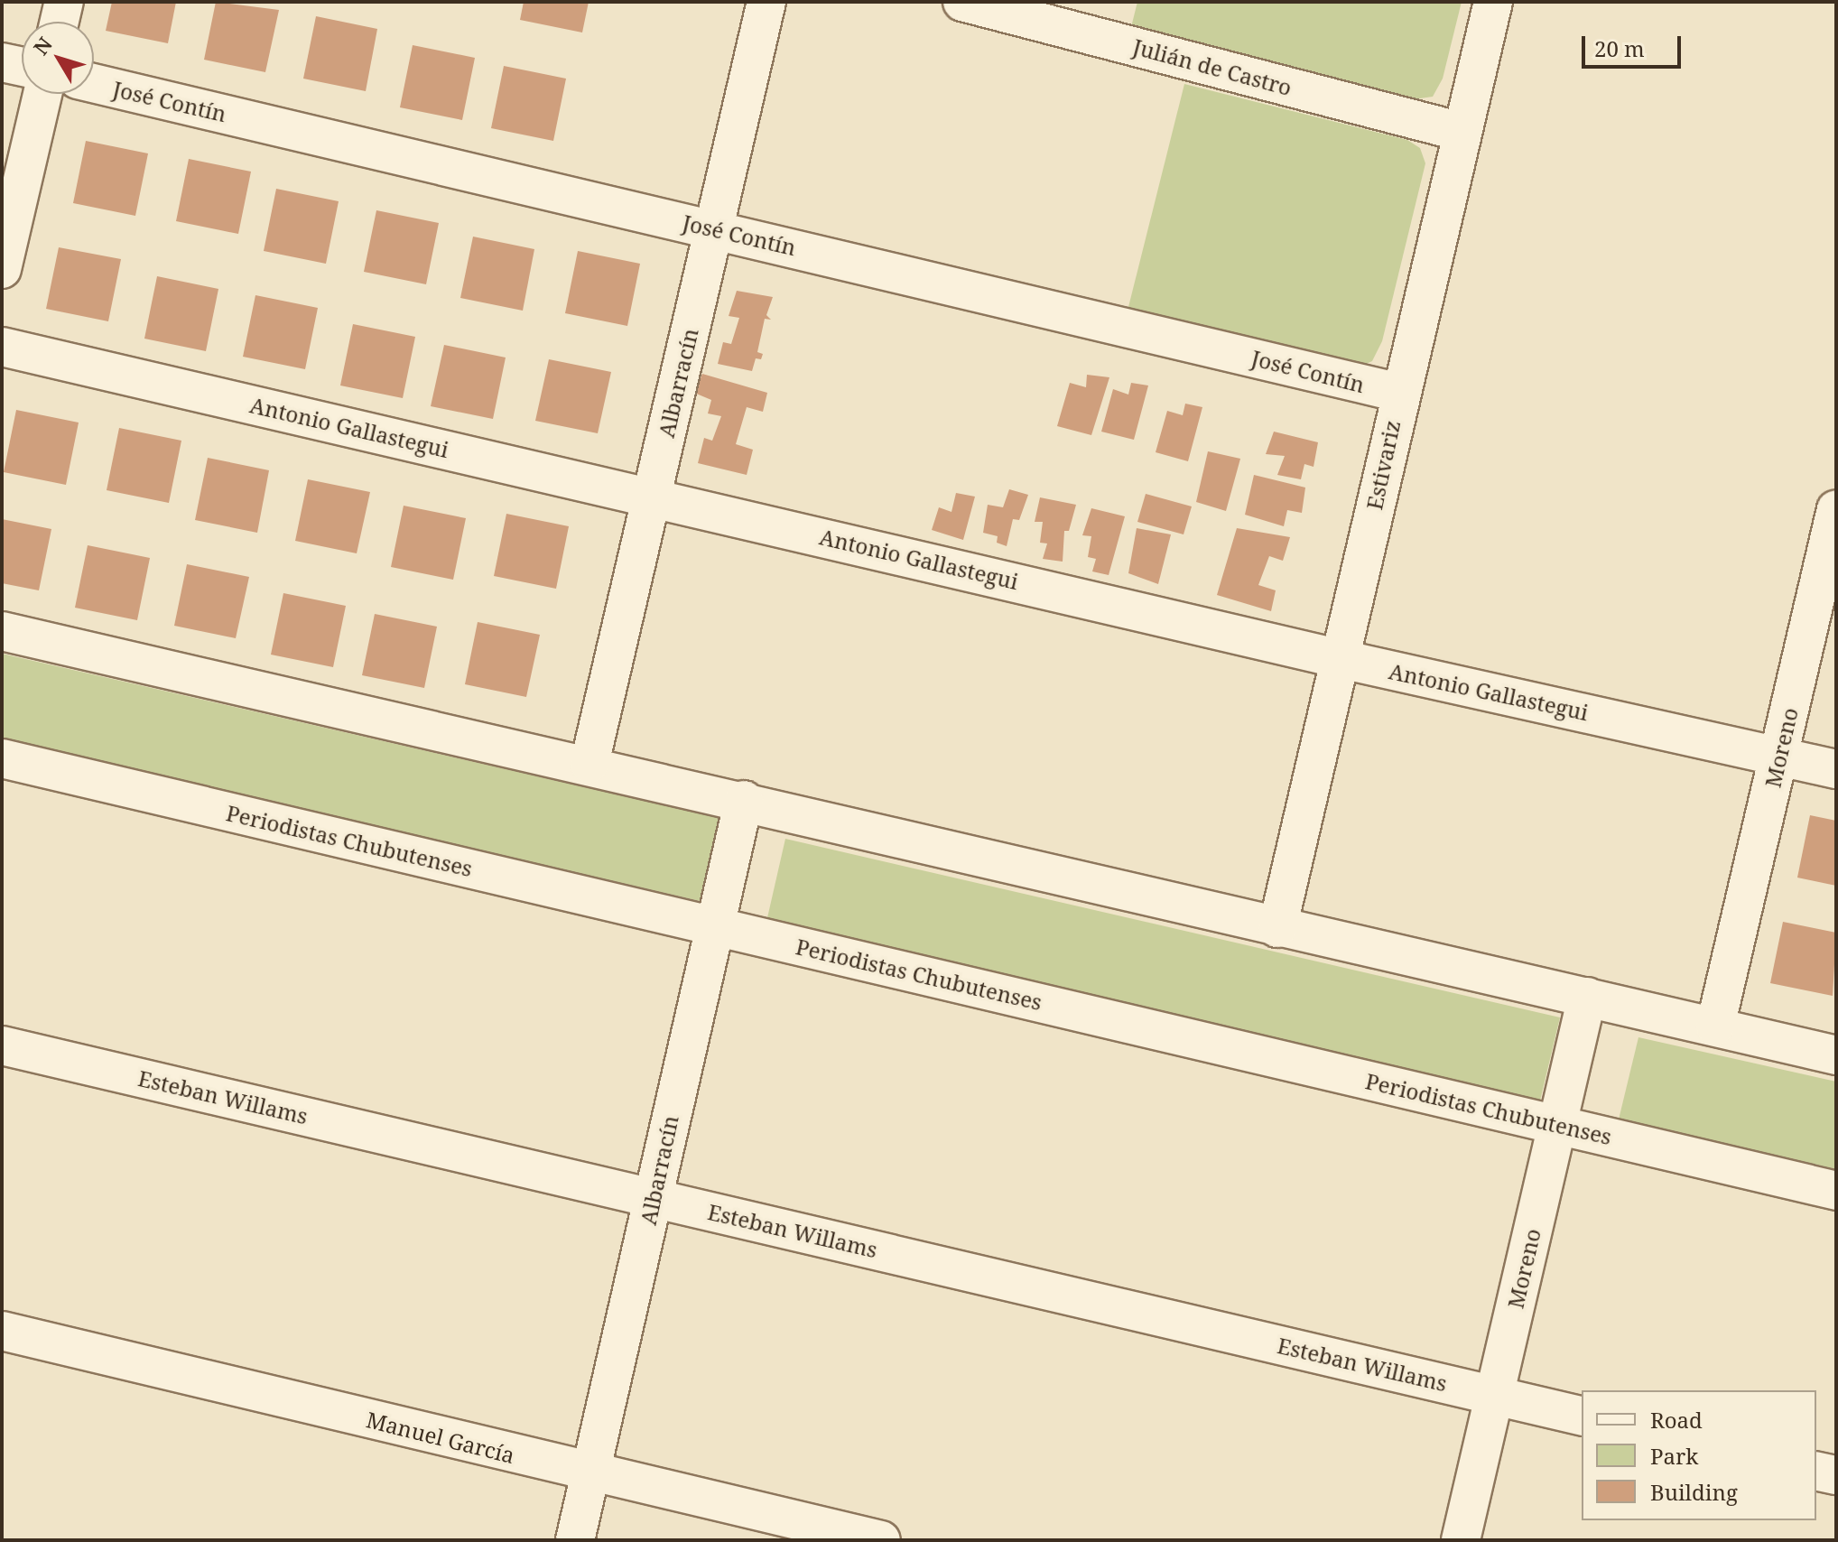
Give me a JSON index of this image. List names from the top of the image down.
{
  "streets": {
    "street": [
      "Julián de Castro",
      "José Contín",
      "Albarracín",
      "Antonio Gallastegui",
      "Estivariz",
      "Moreno",
      "Periodistas Chubutenses",
      "Esteban Willams",
      "Manuel García"
    ]
  },
  "crossings": [
    ["Julián de Castro", "Estivariz"],
    ["José Contín", "Albarracín"],
    ["José Contín", "Estivariz"],
    ["Albarracín", "Antonio Gallastegui"],
    ["Albarracín", "Periodistas Chubutenses"],
    ["Albarracín", "Esteban Willams"],
    ["Albarracín", "Manuel García"],
    ["Antonio Gallastegui", "Estivariz"],
    ["Antonio Gallastegui", "Moreno"],
    ["Moreno", "Periodistas Chubutenses"],
    ["Moreno", "Esteban Willams"]
  ],
  "legend": ["Road", "Park", "Building"],
  "scale_bar": "20 m",
  "north": "top left"
}
